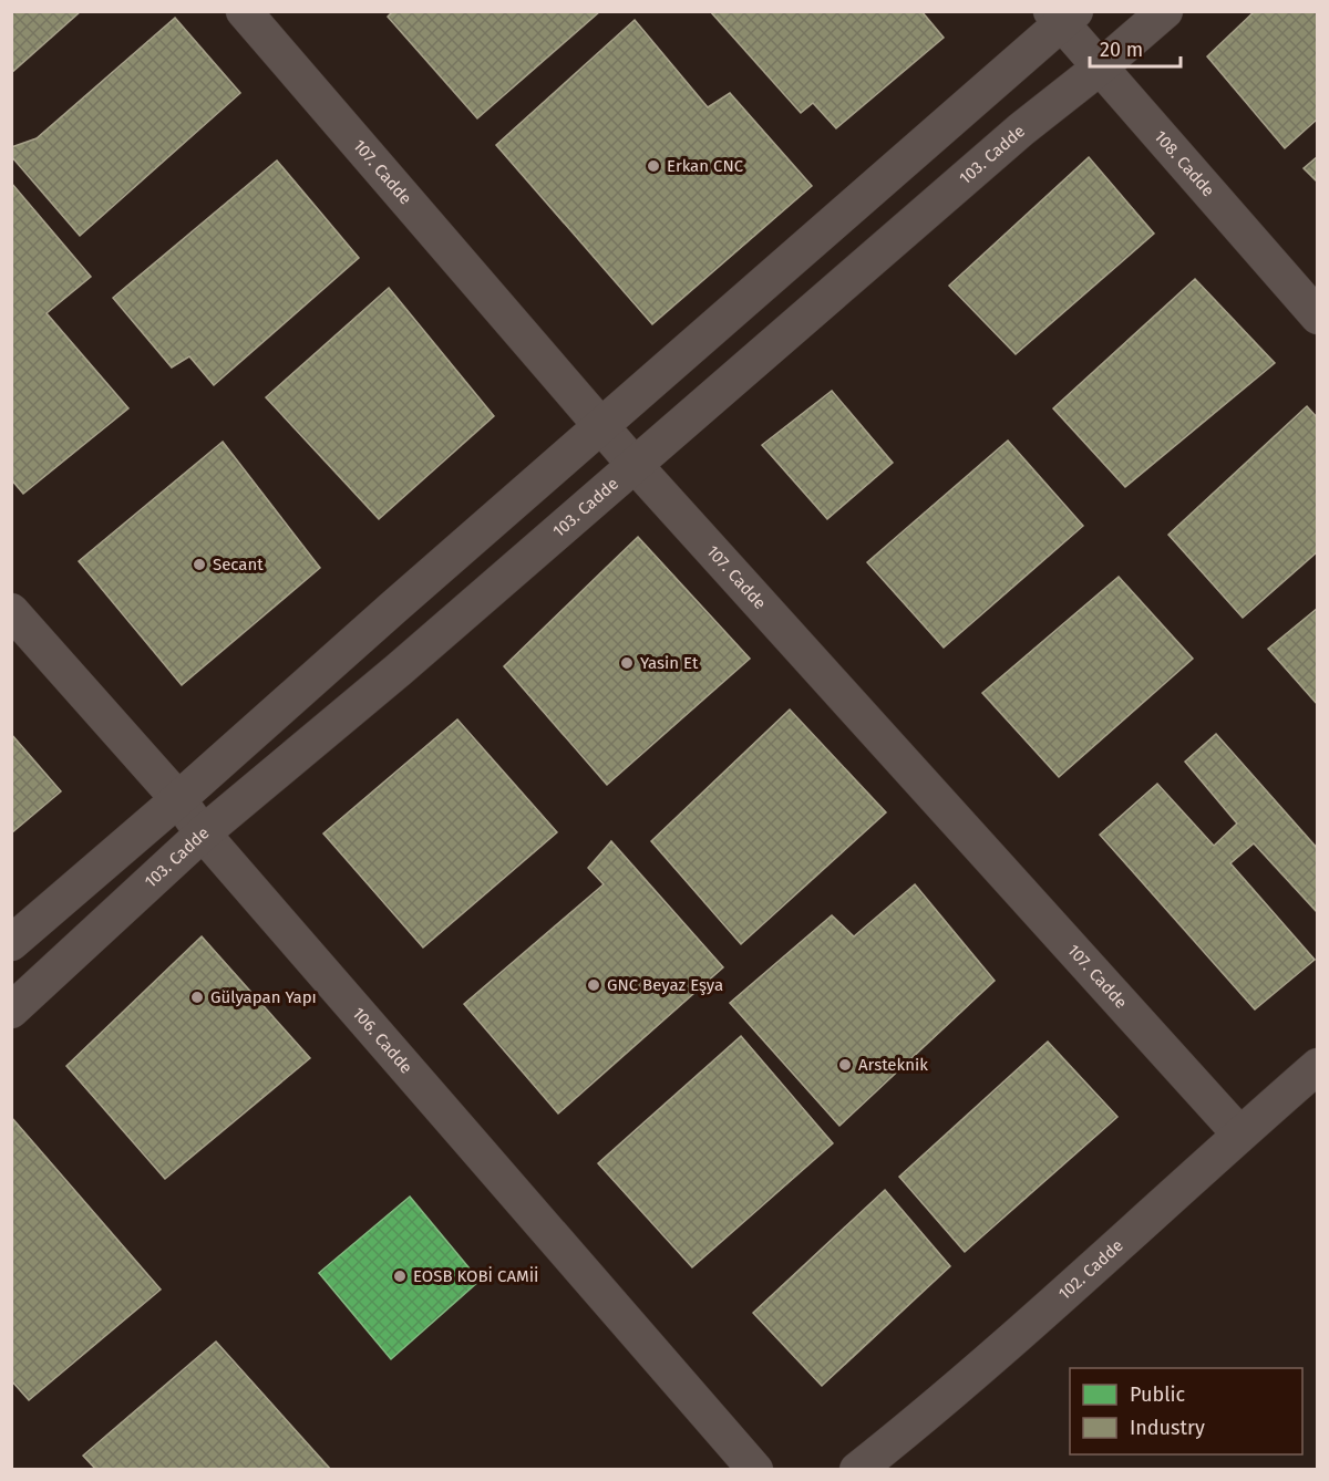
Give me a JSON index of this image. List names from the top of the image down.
{
  "streets": {
    "street": [
      "103. Cadde",
      "108. Cadde",
      "107. Cadde",
      "106. Cadde",
      "102. Cadde"
    ]
  },
  "crossings": [
    ["103. Cadde", "108. Cadde"],
    ["103. Cadde", "107. Cadde"],
    ["103. Cadde", "106. Cadde"],
    ["107. Cadde", "102. Cadde"]
  ],
  "places": [
    "Erkan CNC",
    "Secant",
    "Yasin Et",
    "GNC Beyaz Eşya",
    "Gülyapan Yapı",
    "Arsteknik",
    "EOSB KOBİ CAMİİ"
  ],
  "legend": ["Public", "Industry"],
  "scale_bar": "20 m"
}
